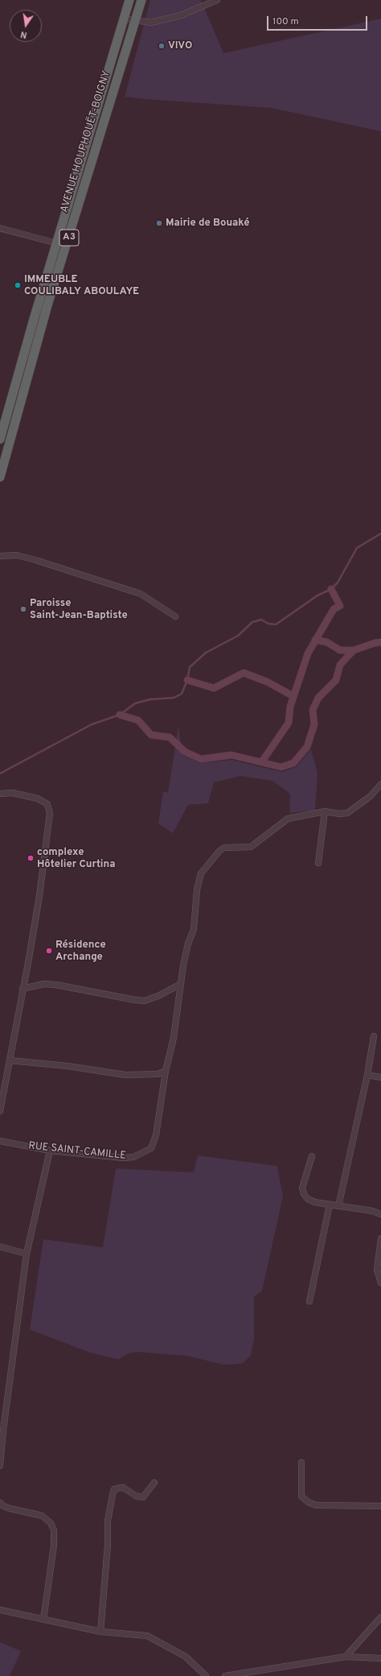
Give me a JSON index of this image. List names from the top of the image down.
{
  "streets": {
    "highway": ["AVENUE HOUPHOUËT-BOIGNY", "A3"],
    "street": ["RUE SAINT-CAMILLE"]
  },
  "places": [
    "VIVO",
    "Mairie de Bouaké",
    "IMMEUBLE COULIBALY ABOULAYE",
    "Paroisse Saint-Jean-Baptiste",
    "complexe Hôtelier Curtina",
    "Résidence Archange"
  ],
  "scale_bar": "100 m",
  "north": "bottom"
}
